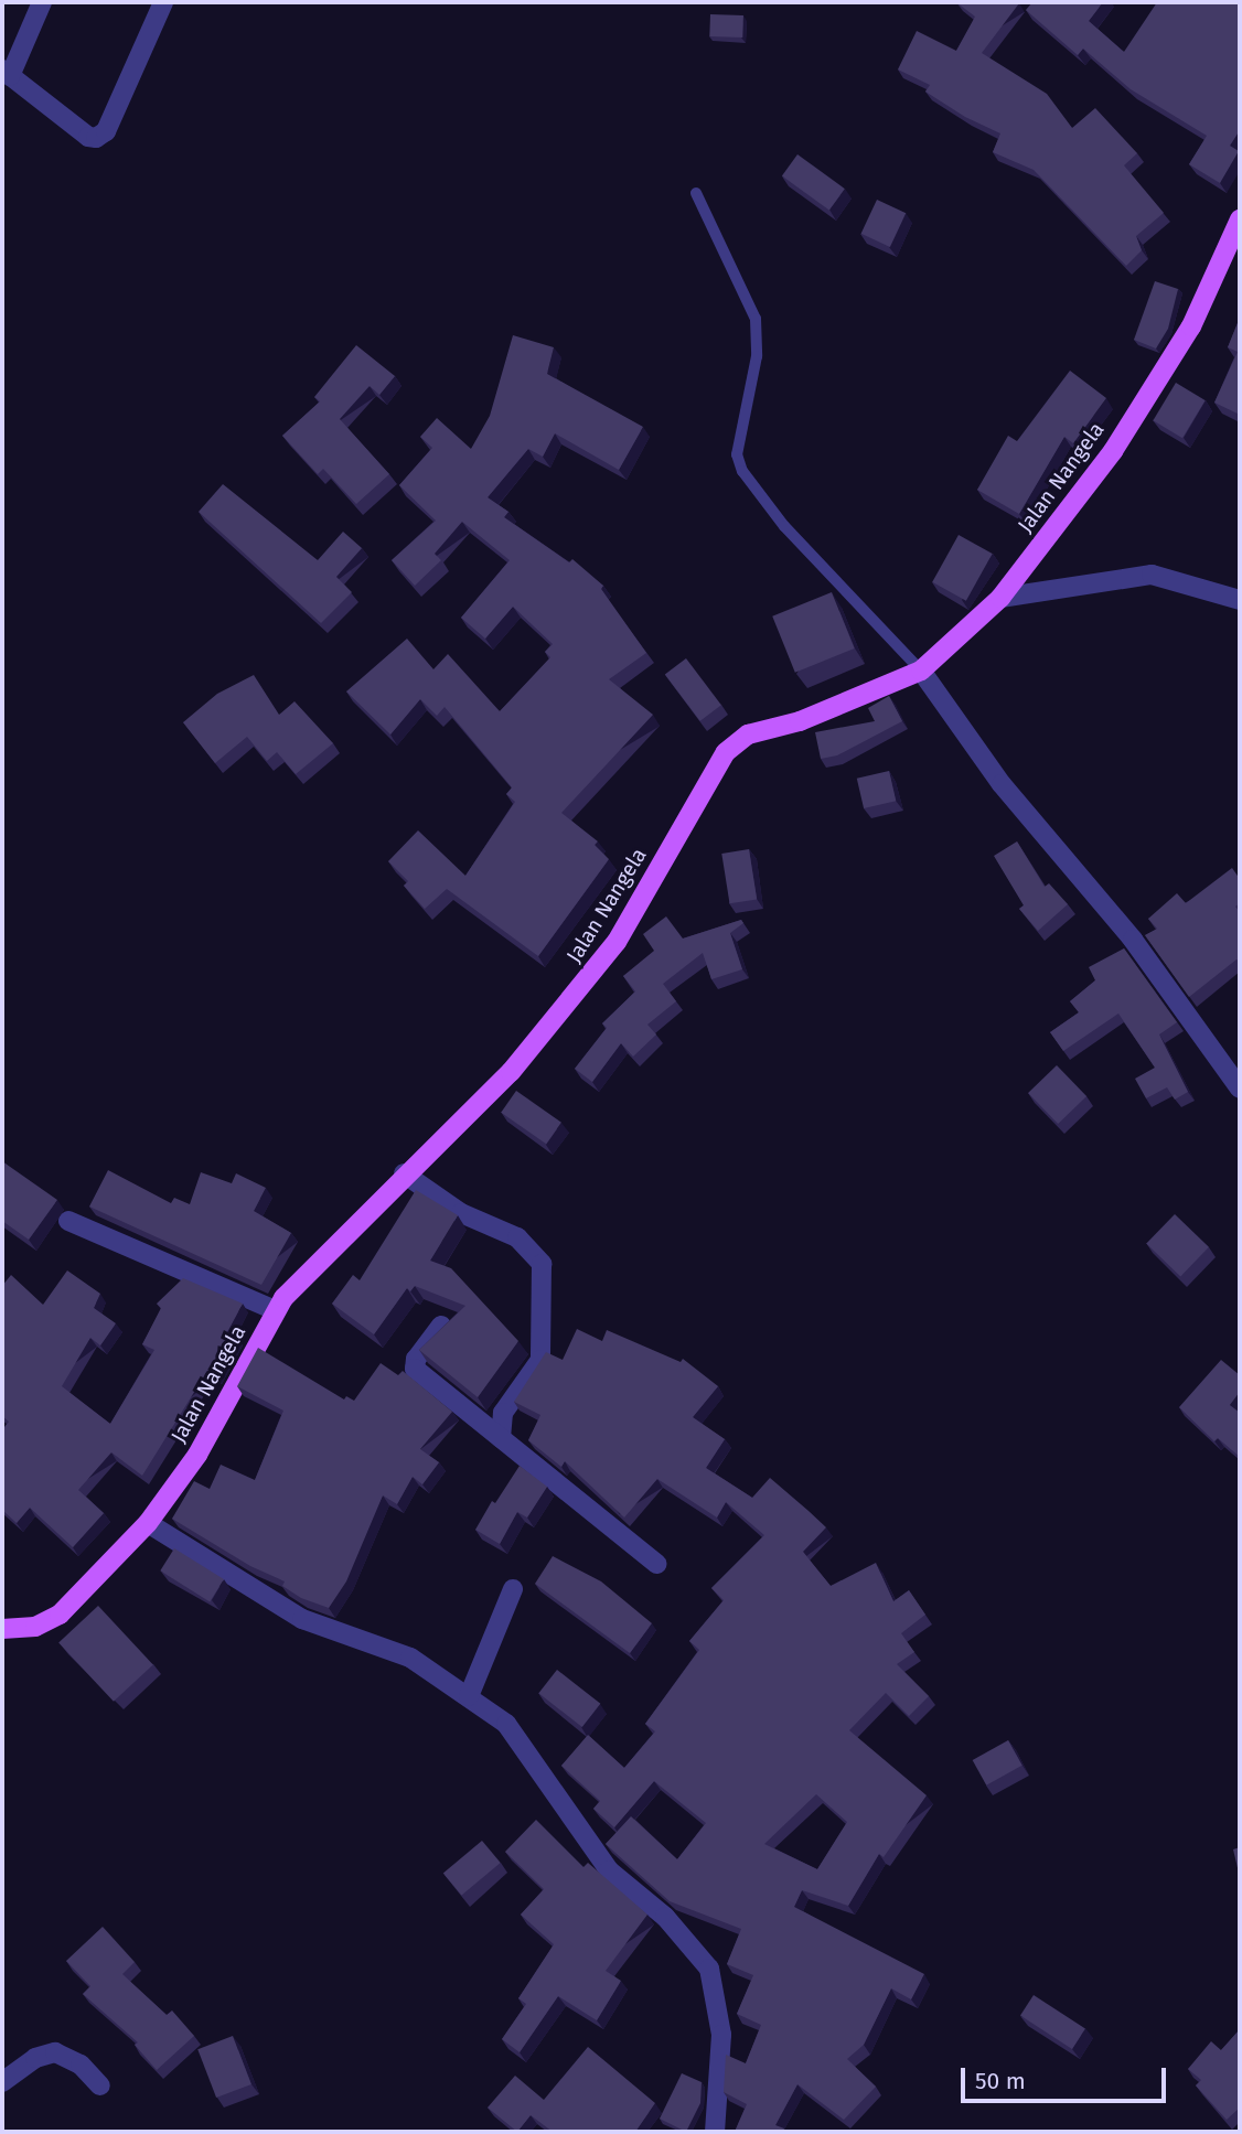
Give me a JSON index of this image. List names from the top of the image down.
{
  "streets": {
    "main road": ["Jalan Nangela"]
  },
  "scale_bar": "50 m"
}
